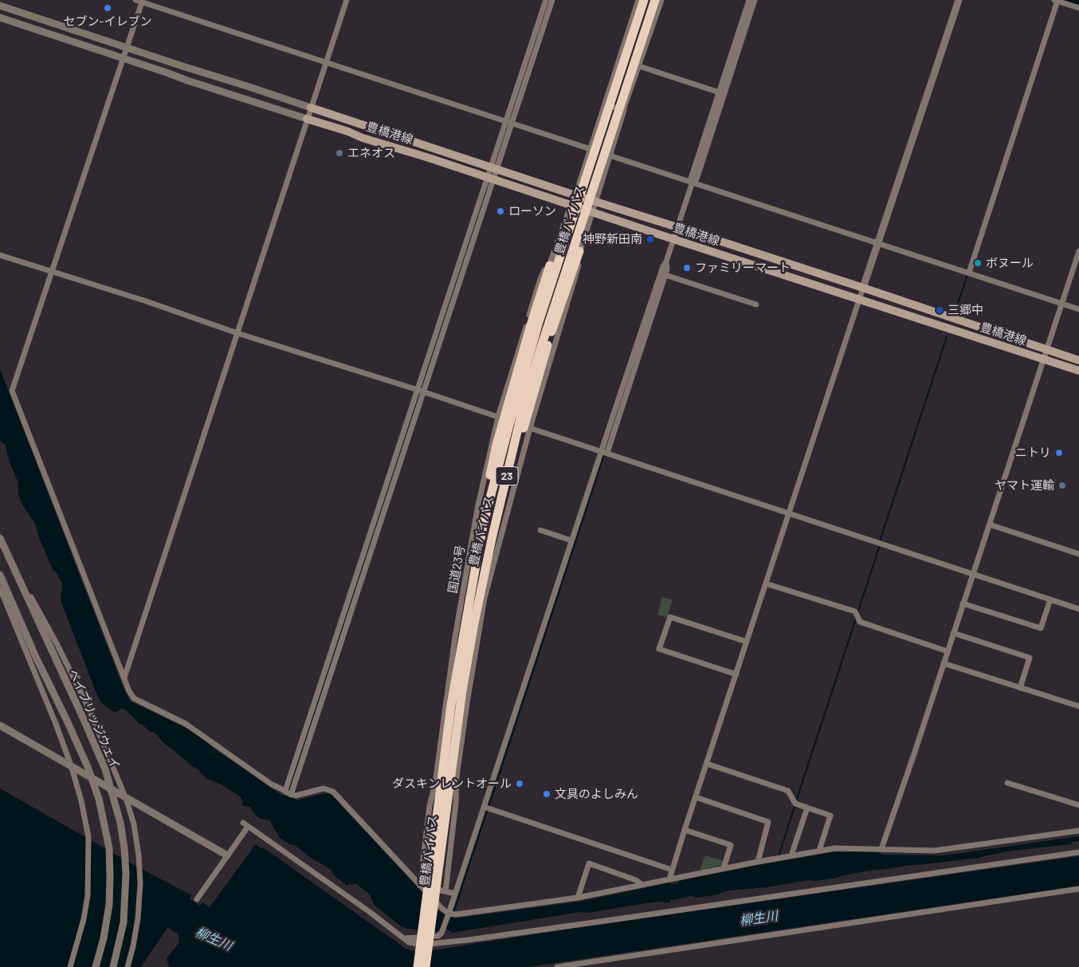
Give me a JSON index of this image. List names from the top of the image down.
{
  "streets": {
    "highway": ["豊橋バイパス", "23"],
    "main road": ["豊橋港線"],
    "street": ["国道23号", "ベイブリッジウェイ"]
  },
  "crossings": [
    ["豊橋バイパス", "23"],
    ["23", "国道23号"]
  ],
  "water": ["柳生川"],
  "places": [
    "セブン-イレブン",
    "エネオス",
    "ローソン",
    "神野新田南",
    "ボヌール",
    "ファミリーマート",
    "三郷中",
    "ニトリ",
    "ヤマト運輸",
    "ダスキンレントオール",
    "文具のよしみん"
  ]
}
